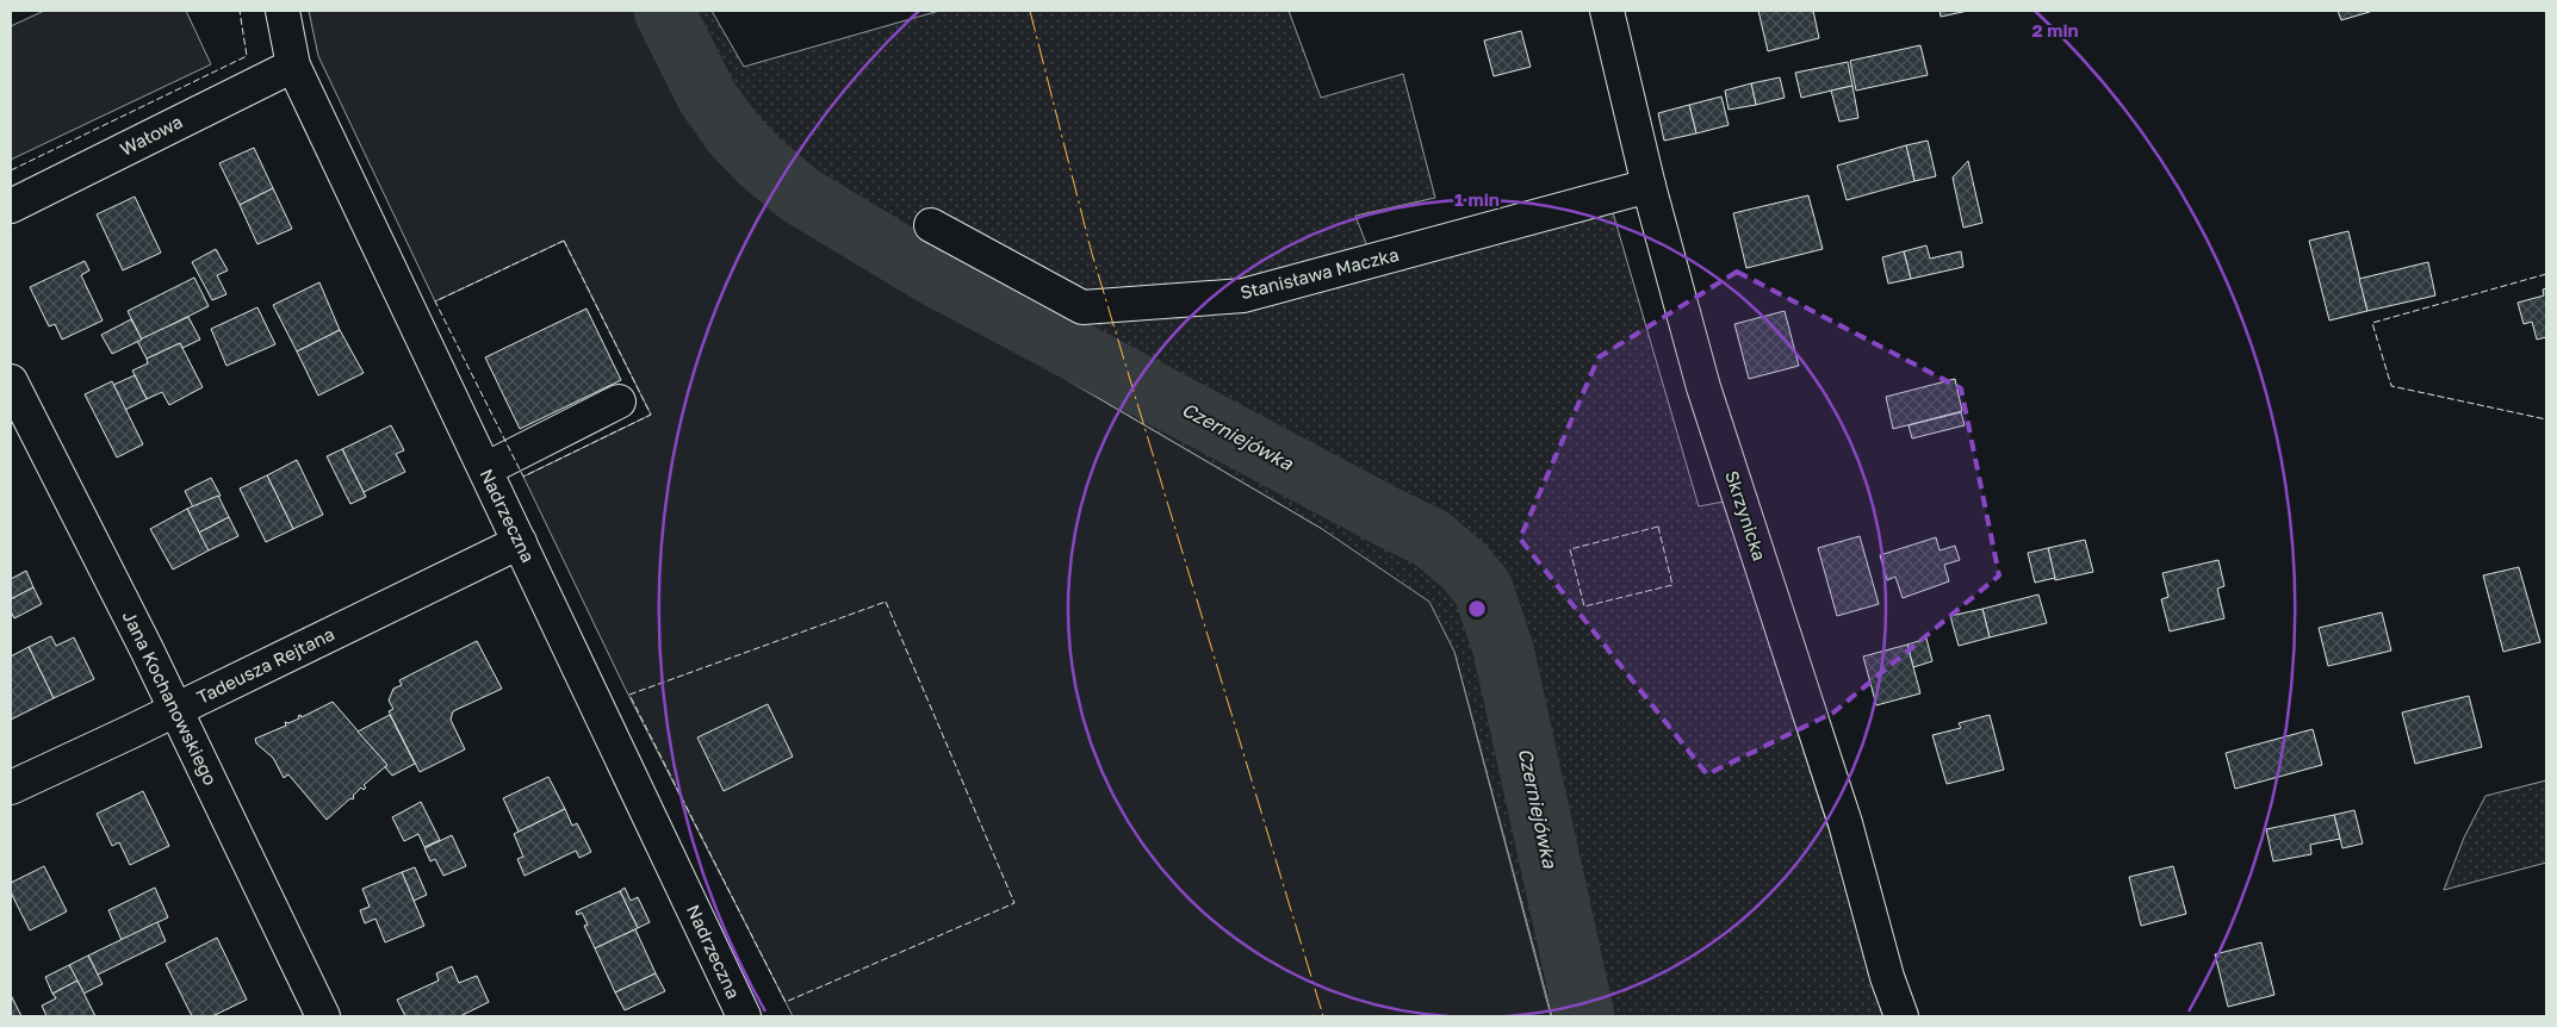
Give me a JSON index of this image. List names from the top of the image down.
{
  "streets": {
    "street": [
      "Wałowa",
      "Stanisława Maczka",
      "Nadrzeczna",
      "Skrzynicka",
      "Tadeusza Rejtana",
      "Jana Kochanowskiego"
    ]
  },
  "crossings": [
    ["Wałowa", "Nadrzeczna"],
    ["Stanisława Maczka", "Skrzynicka"],
    ["Nadrzeczna", "Tadeusza Rejtana"],
    ["Tadeusza Rejtana", "Jana Kochanowskiego"]
  ],
  "water": ["Czerniejówka"],
  "rings": ["2 min", "1 min"]
}
